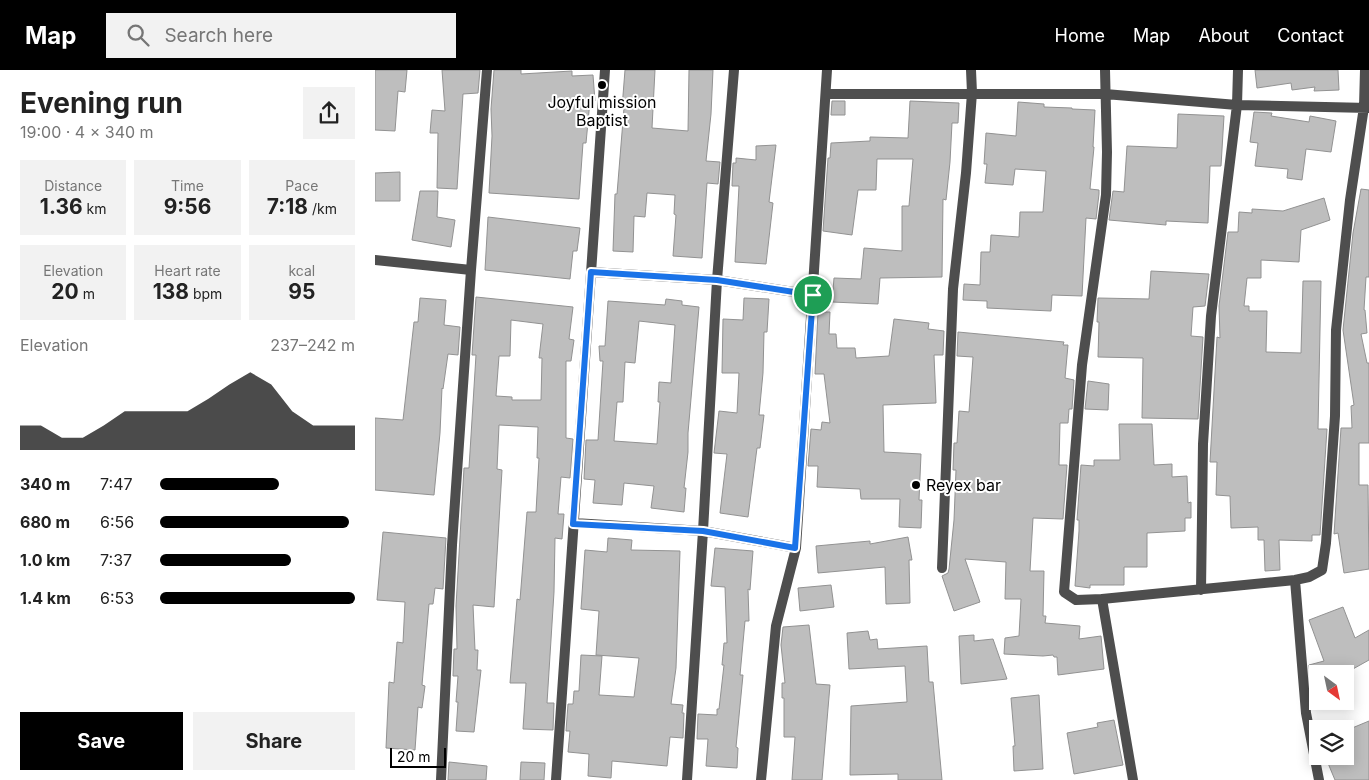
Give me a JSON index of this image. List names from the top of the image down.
{
  "places": ["Joyful mission Baptist", "Reyex bar"],
  "scale_bar": "20 m",
  "north": "bottom right",
  "page": {
    "header": "Map",
    "search": "Search here",
    "nav": [
      "Home",
      "Map",
      "About",
      "Contact"
    ],
    "heading": ["Evening run", "19:00 · 4 × 340 m"],
    "stats": [
      ["Distance", "1.36 km"],
      ["Time", "9:56"],
      ["Pace", "7:18 /km"],
      ["Elevation", "20 m"],
      ["Heart rate", "138 bpm"],
      ["kcal", "95"]
    ],
    "chart": ["Elevation", "237–242 m"],
    "list": [
      {
        "name": "340 m",
        "note": "7:47"
      },
      {
        "name": "680 m",
        "note": "6:56"
      },
      {
        "name": "1.0 km",
        "note": "7:37"
      },
      {
        "name": "1.4 km",
        "note": "6:53"
      }
    ],
    "buttons": ["Save", "Share"],
    "scale": "20 m"
  }
}
